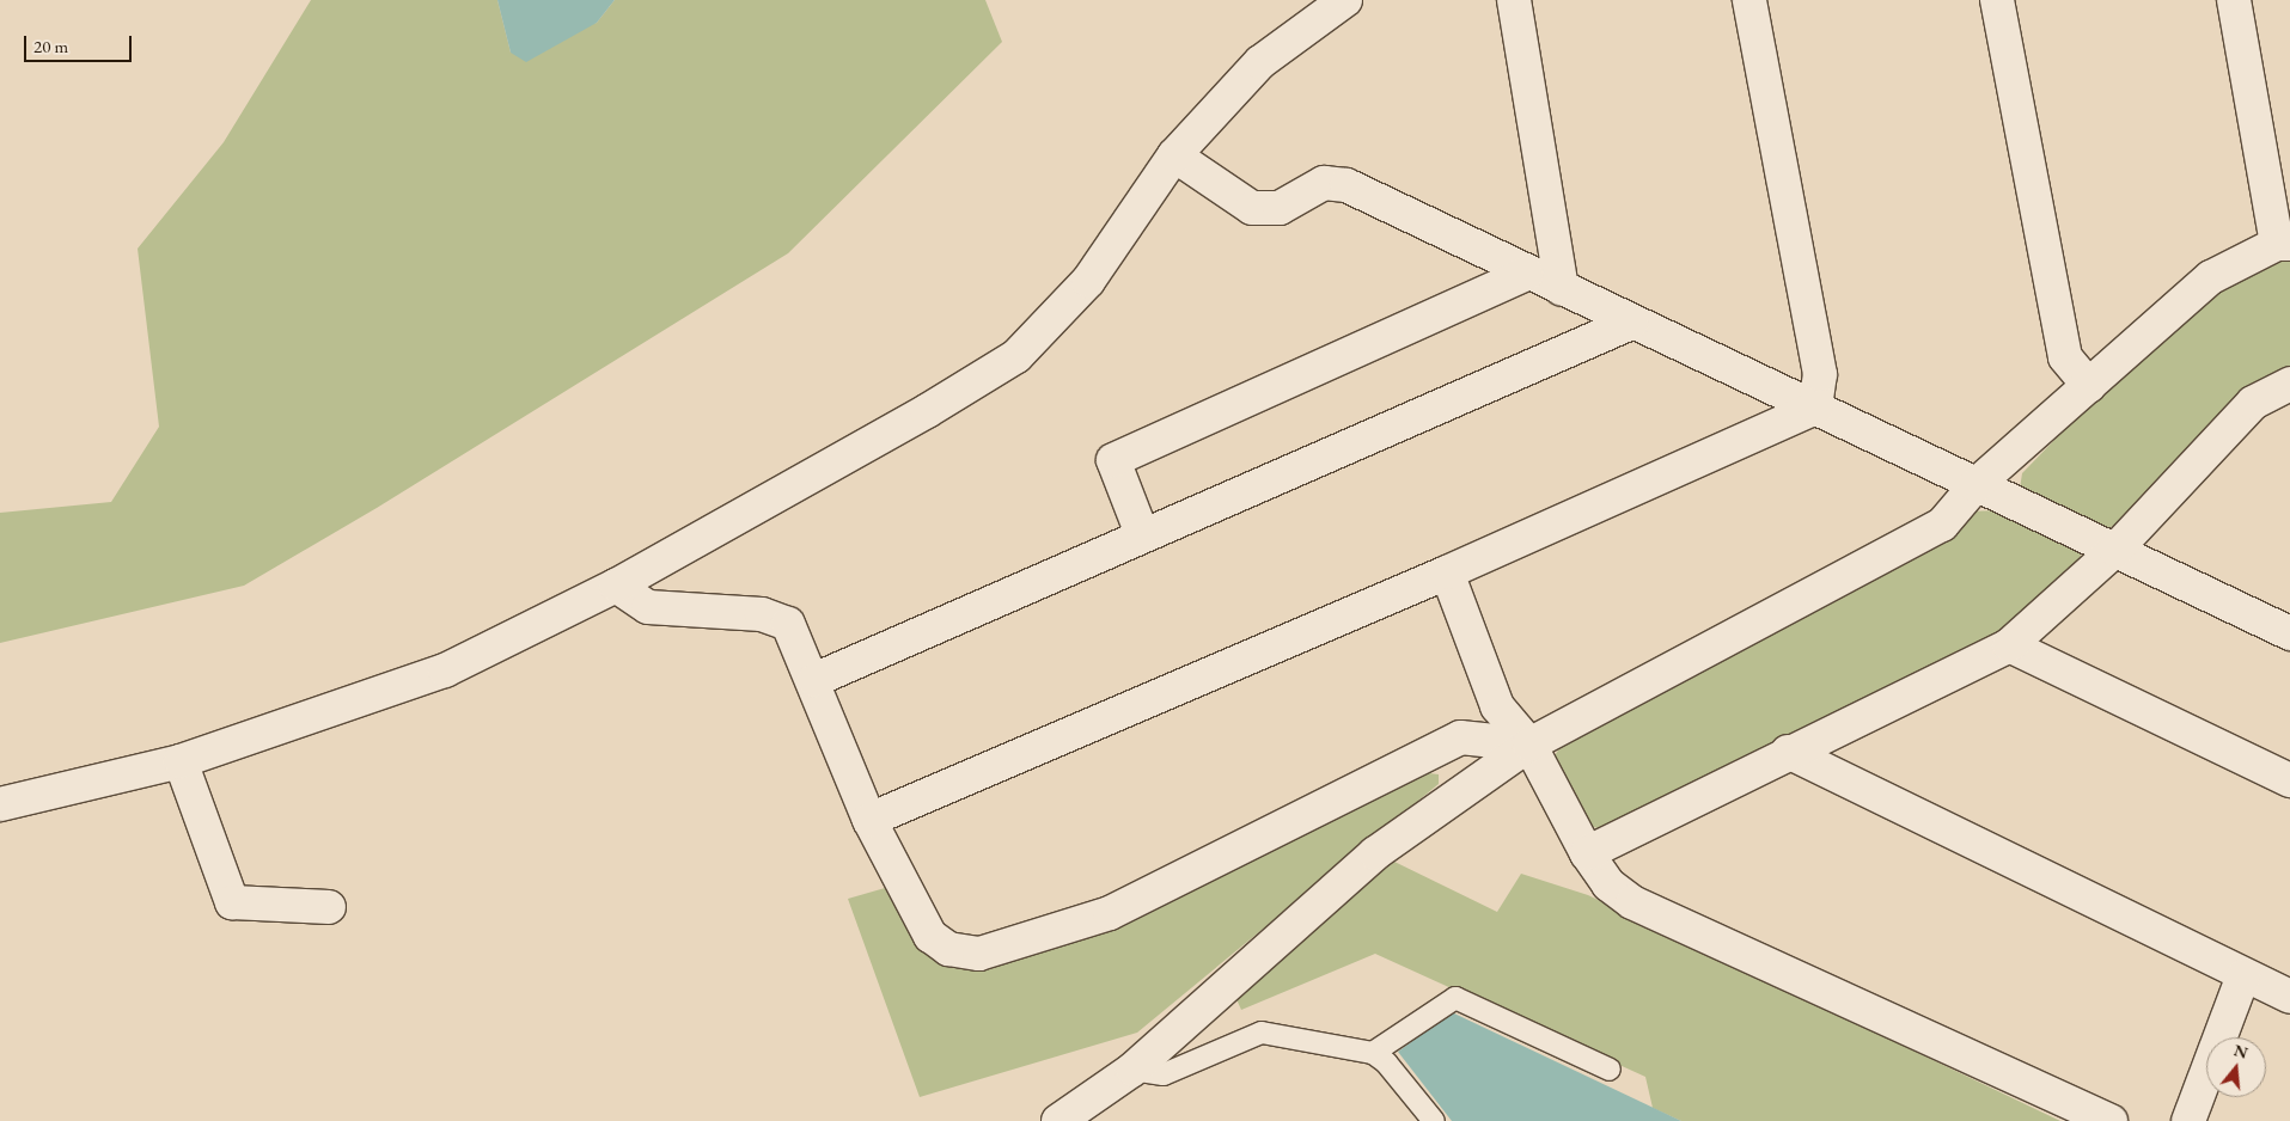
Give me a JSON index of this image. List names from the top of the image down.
{
  "scale_bar": "20 m",
  "north": "top"
}
